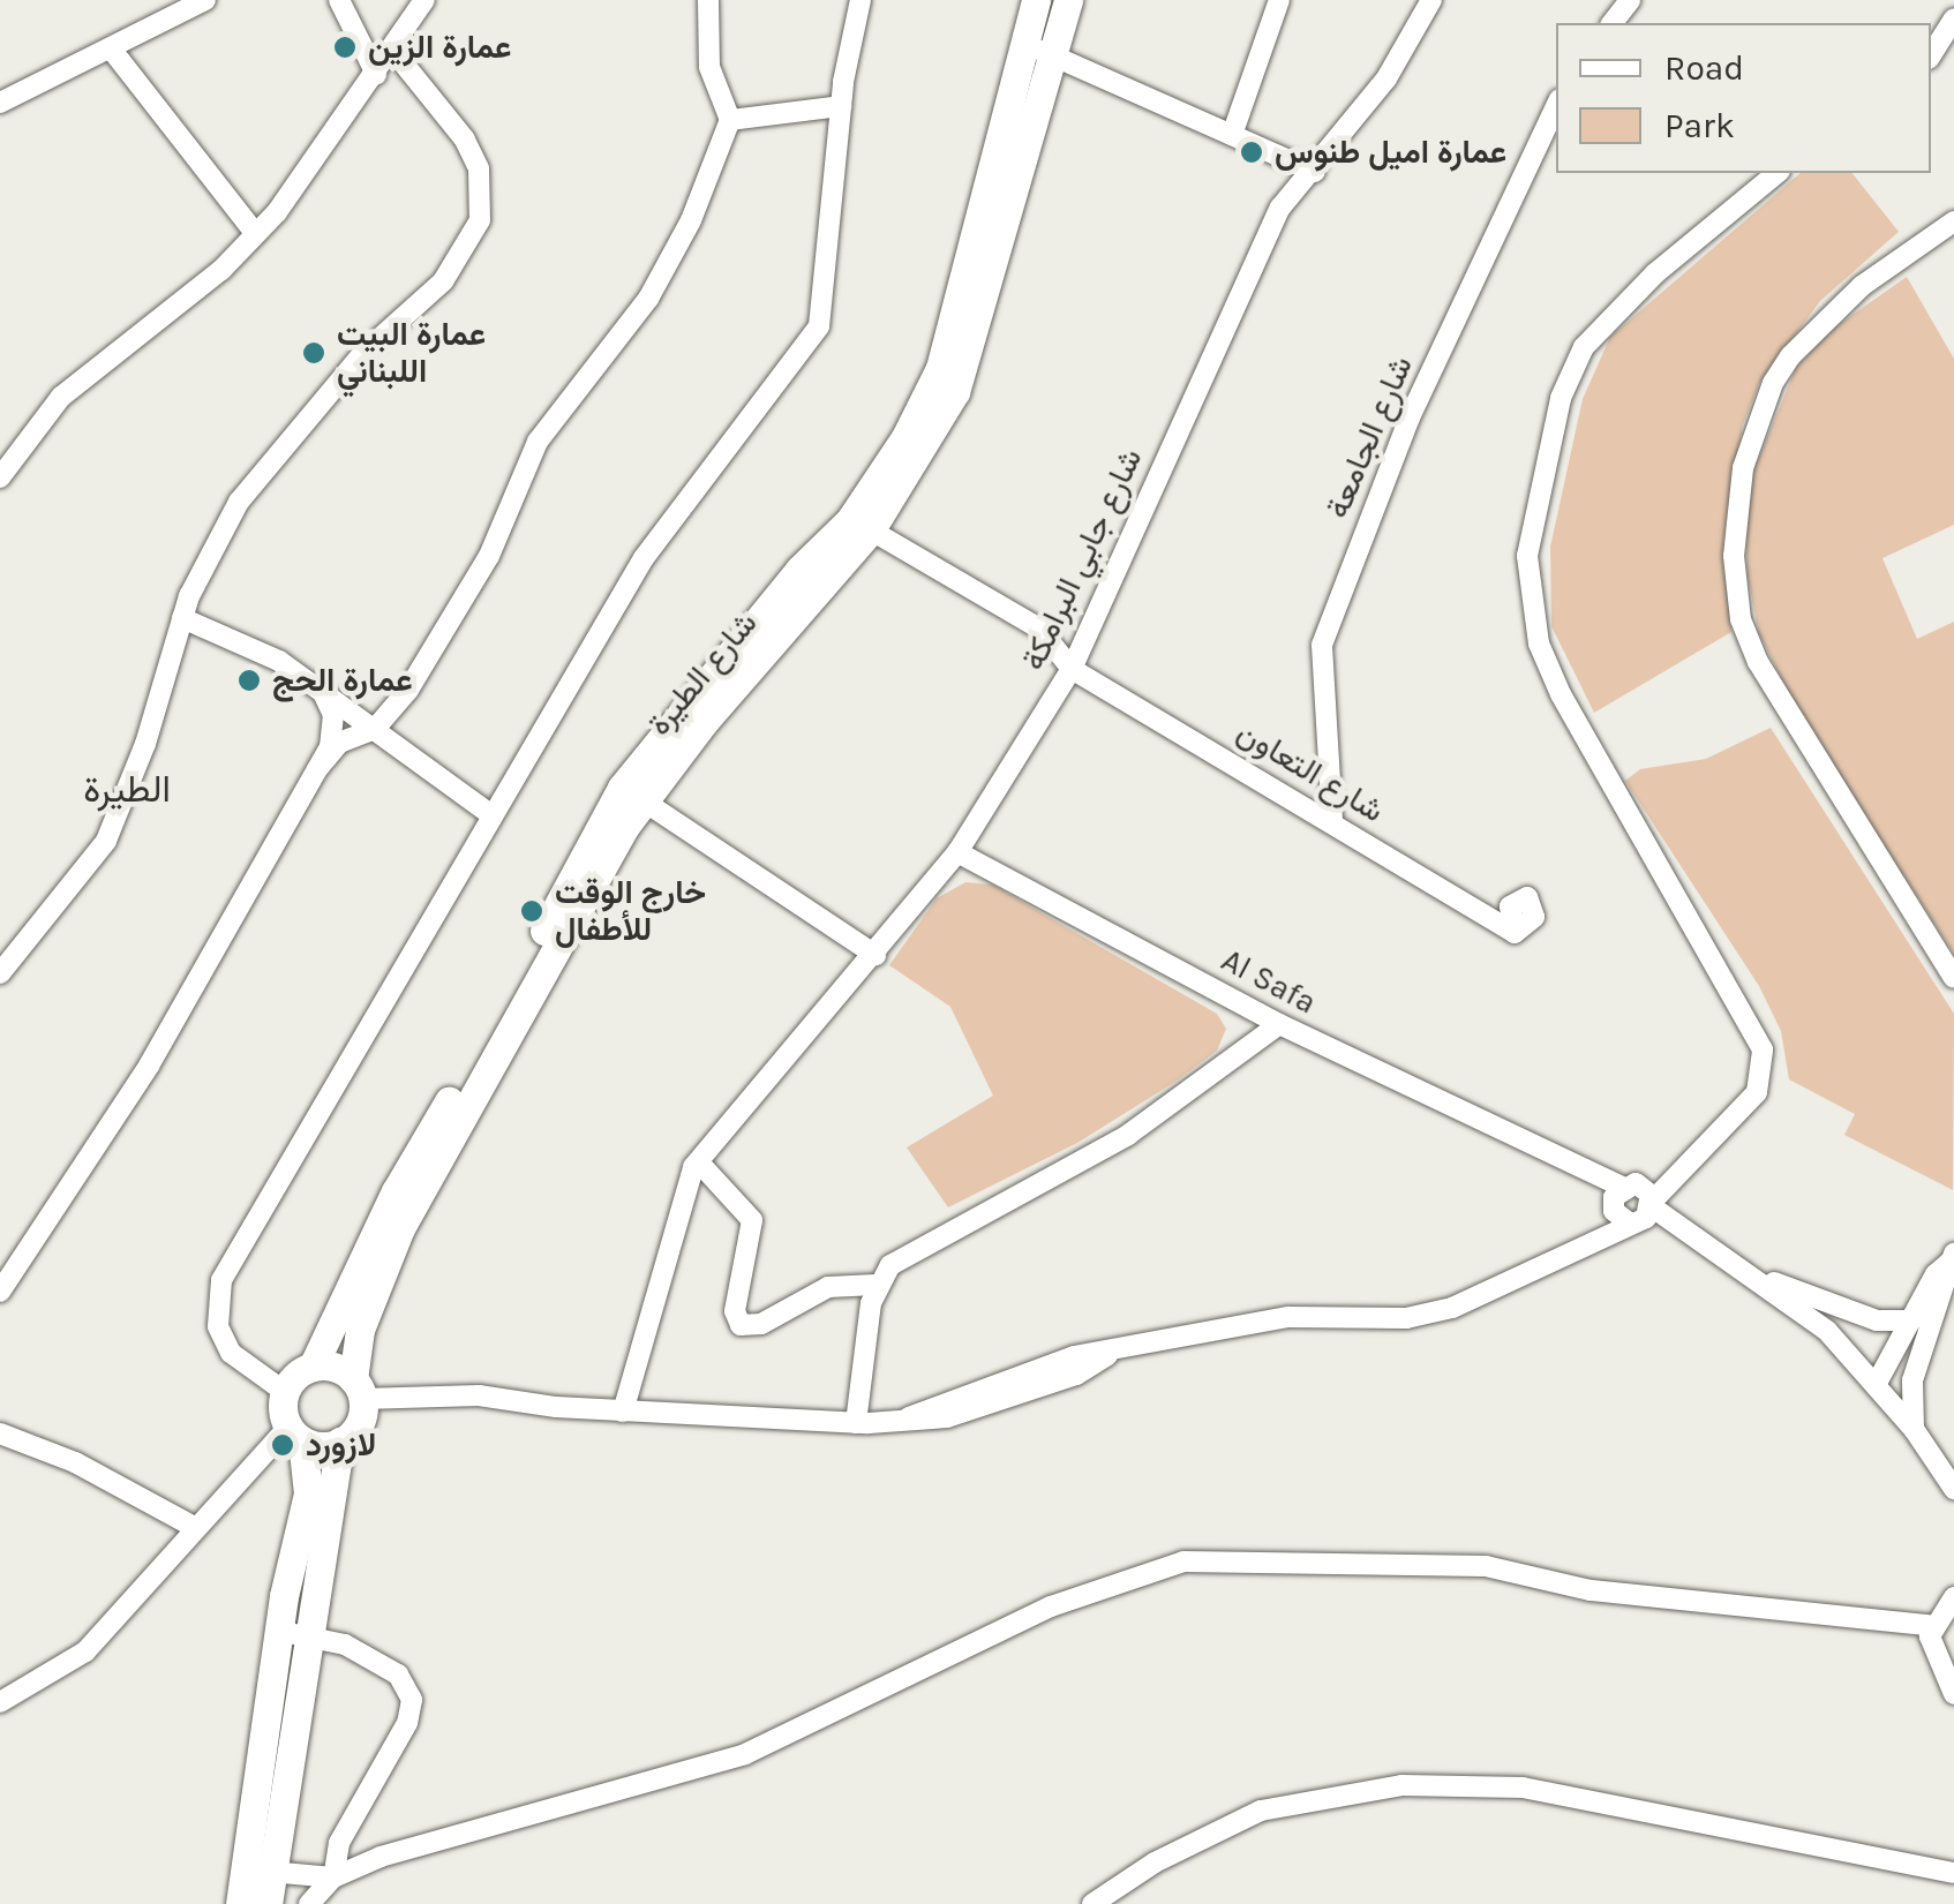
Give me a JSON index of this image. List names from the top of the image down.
{
  "streets": {
    "main road": ["شارع الطيرة"],
    "street": [
      "شارع الجامعة",
      "شارع جابي البرامكة",
      "شارع التعاون",
      "Al Safa"
    ]
  },
  "crossings": [
    ["شارع الجامعة", "شارع التعاون"],
    ["شارع جابي البرامكة", "شارع التعاون"],
    ["شارع جابي البرامكة", "Al Safa"],
    ["شارع الطيرة", "شارع التعاون"]
  ],
  "districts": ["الطيرة"],
  "places": [
    "عمارة الزين",
    "عمارة اميل طنوس",
    "عمارة البيت اللبناني",
    "عمارة الحج",
    "خارج الوقت للأطفال",
    "لازورد"
  ],
  "legend": ["Road", "Park"]
}
